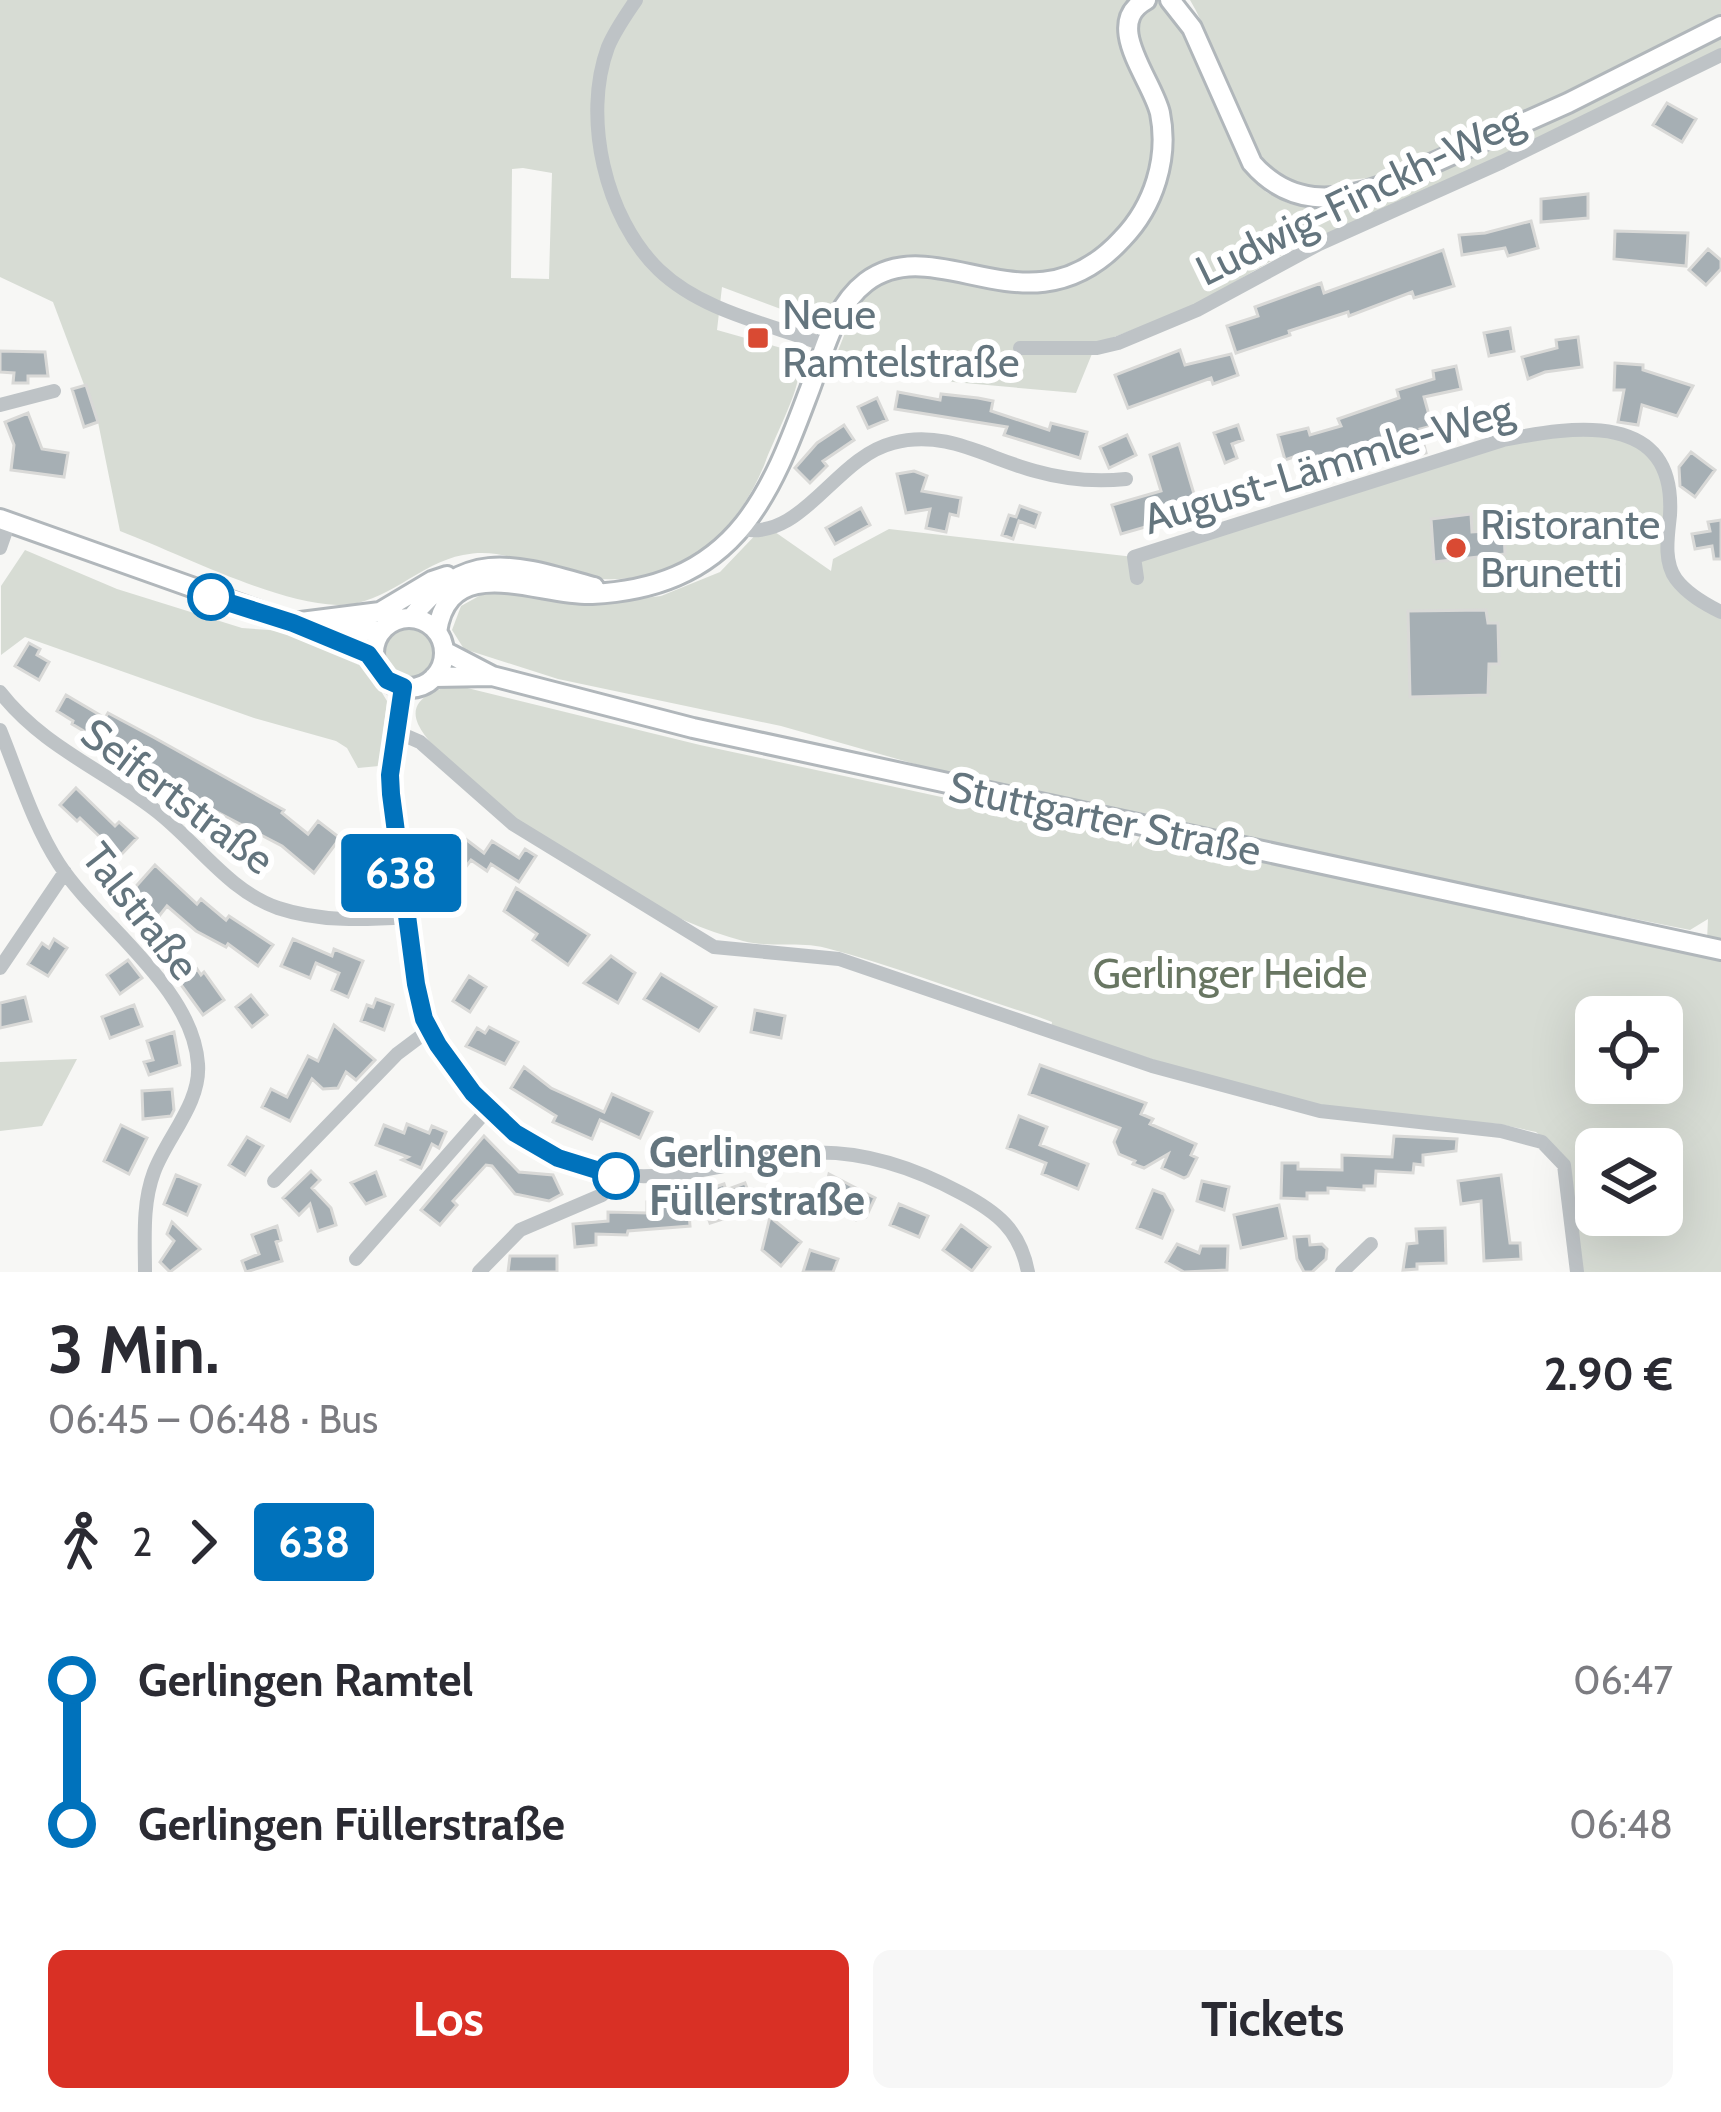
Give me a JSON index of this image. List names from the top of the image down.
{
  "streets": {
    "main road": ["Stuttgarter Straße"],
    "street": [
      "Ludwig-Finckh-Weg",
      "August-Lämmle-Weg",
      "Seifertstraße",
      "Talstraße"
    ]
  },
  "parks": ["Gerlinger Heide"],
  "places": {
    "transit": ["Neue Ramtelstraße"],
    "other": ["Ristorante Brunetti", "Gerlingen Füllerstraße"]
  },
  "lines": ["bus line 638"],
  "page": {
    "on_map": "638",
    "heading": ["3 Min.", "06:45 – 06:48 · Bus", "2.90 €"],
    "legs": ["2", "638"],
    "list": [
      {
        "name": "Gerlingen Ramtel",
        "value": "06:47"
      },
      {
        "name": "Gerlingen Füllerstraße",
        "value": "06:48"
      }
    ],
    "buttons": ["Los", "Tickets"]
  }
}
